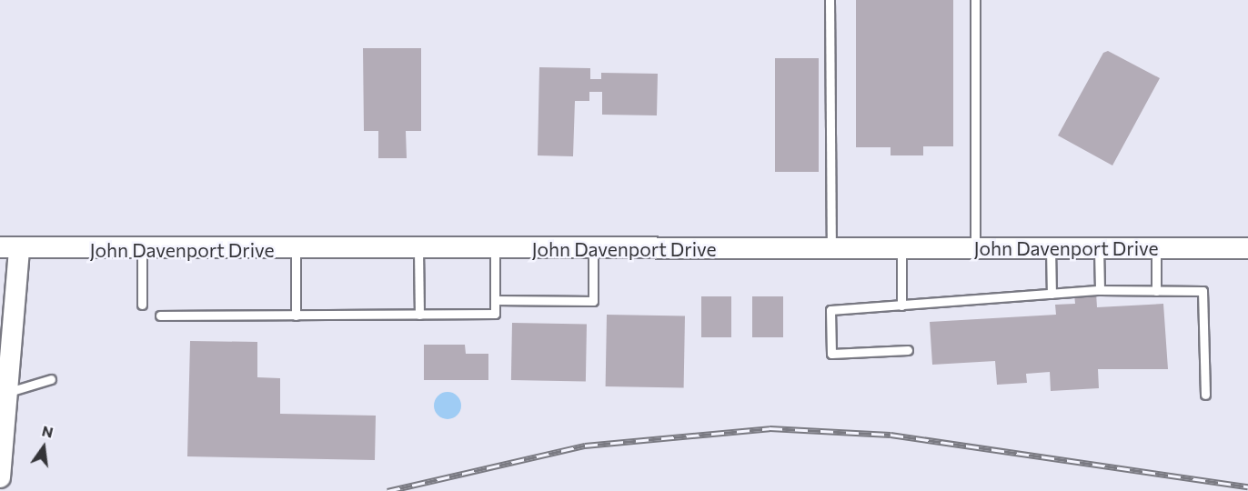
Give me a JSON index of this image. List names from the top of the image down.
{
  "streets": {
    "street": ["John Davenport Drive"]
  },
  "north": "top"
}
